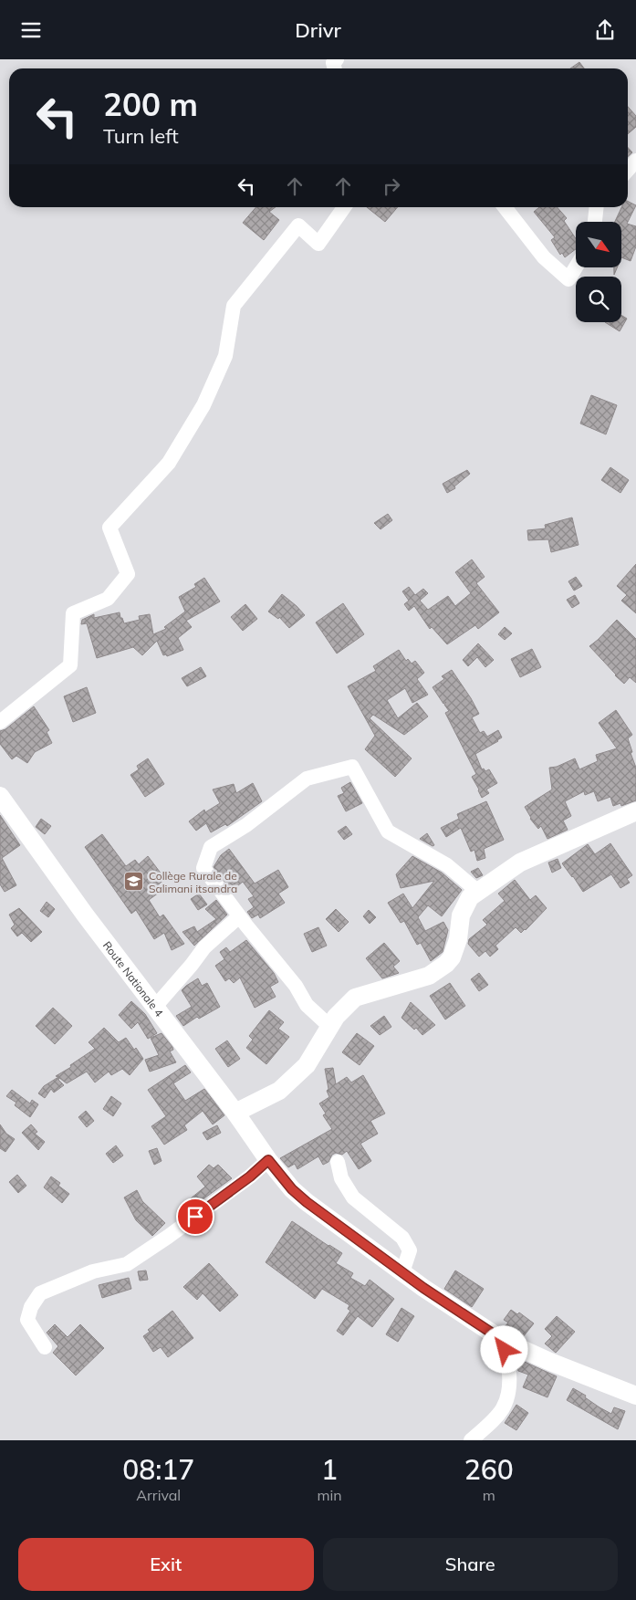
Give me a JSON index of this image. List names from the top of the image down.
{
  "streets": {
    "main road": ["Route Nationale 4"]
  },
  "places": {
    "school or university": ["Collège Rurale de Salimani itsandra"]
  },
  "north": "bottom right",
  "page": {
    "header": "Drivr",
    "turn": ["200 m", "Turn left"],
    "eta": [
      "08:17",
      "Arrival",
      "1",
      "min",
      "260",
      "m"
    ],
    "buttons": ["Exit", "Share"]
  }
}
